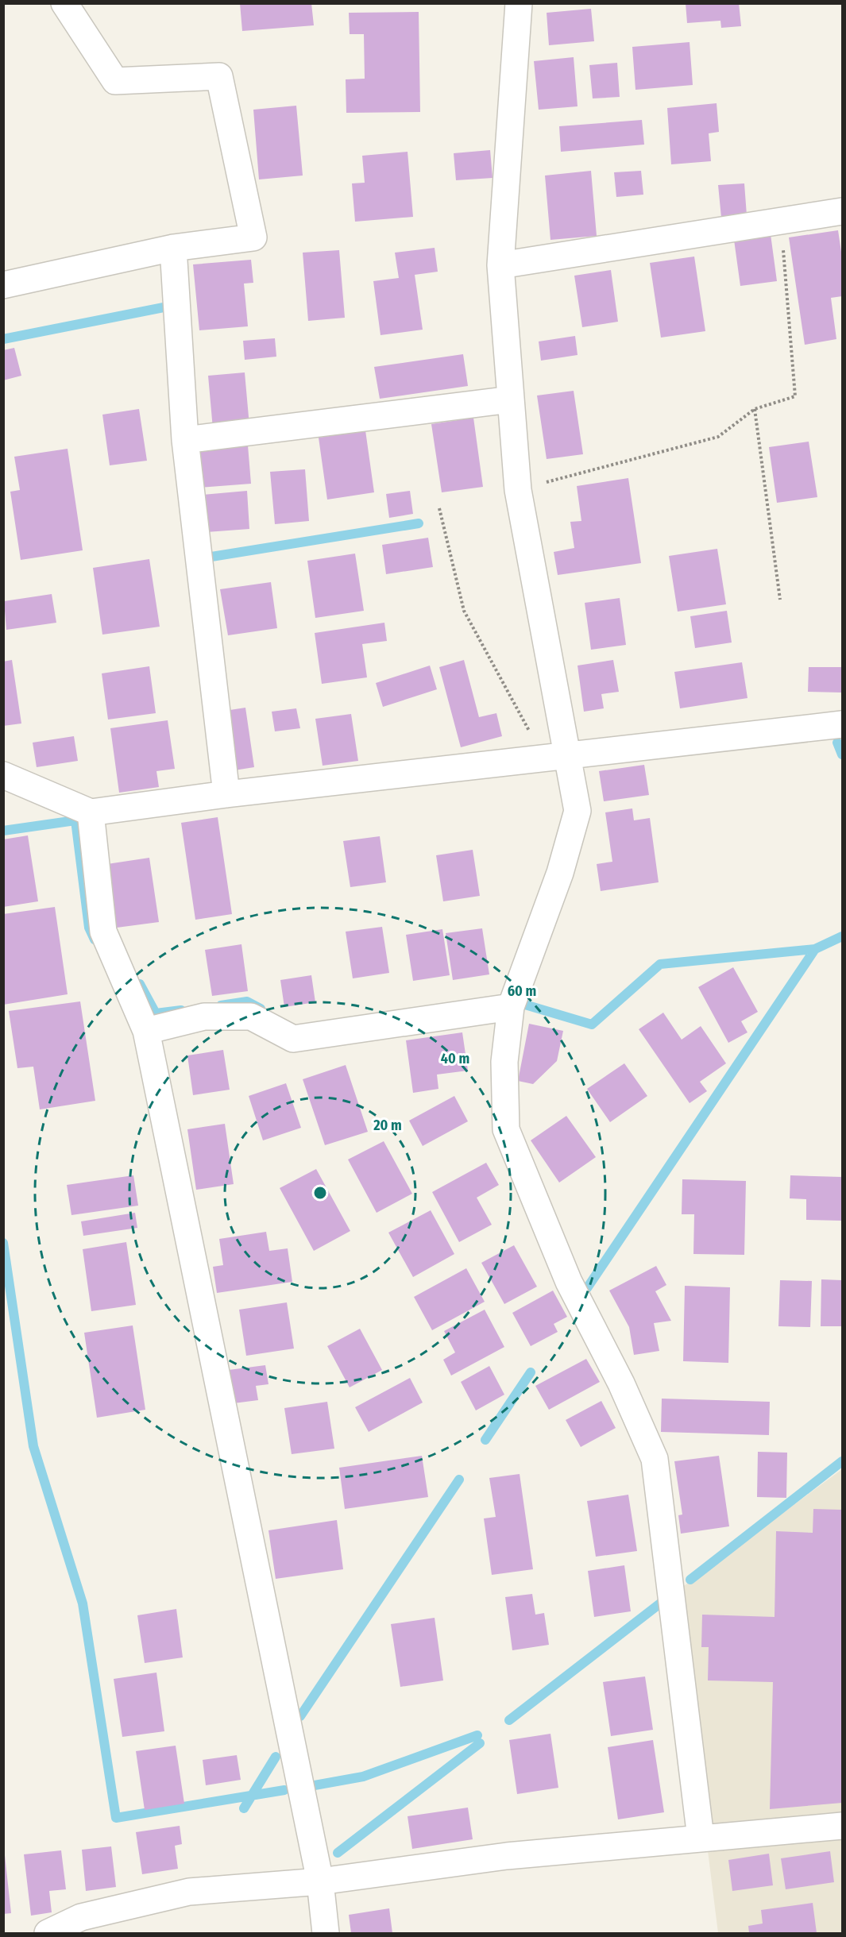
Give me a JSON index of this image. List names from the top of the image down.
{
  "rings": ["60 m", "40 m", "20 m"]
}
